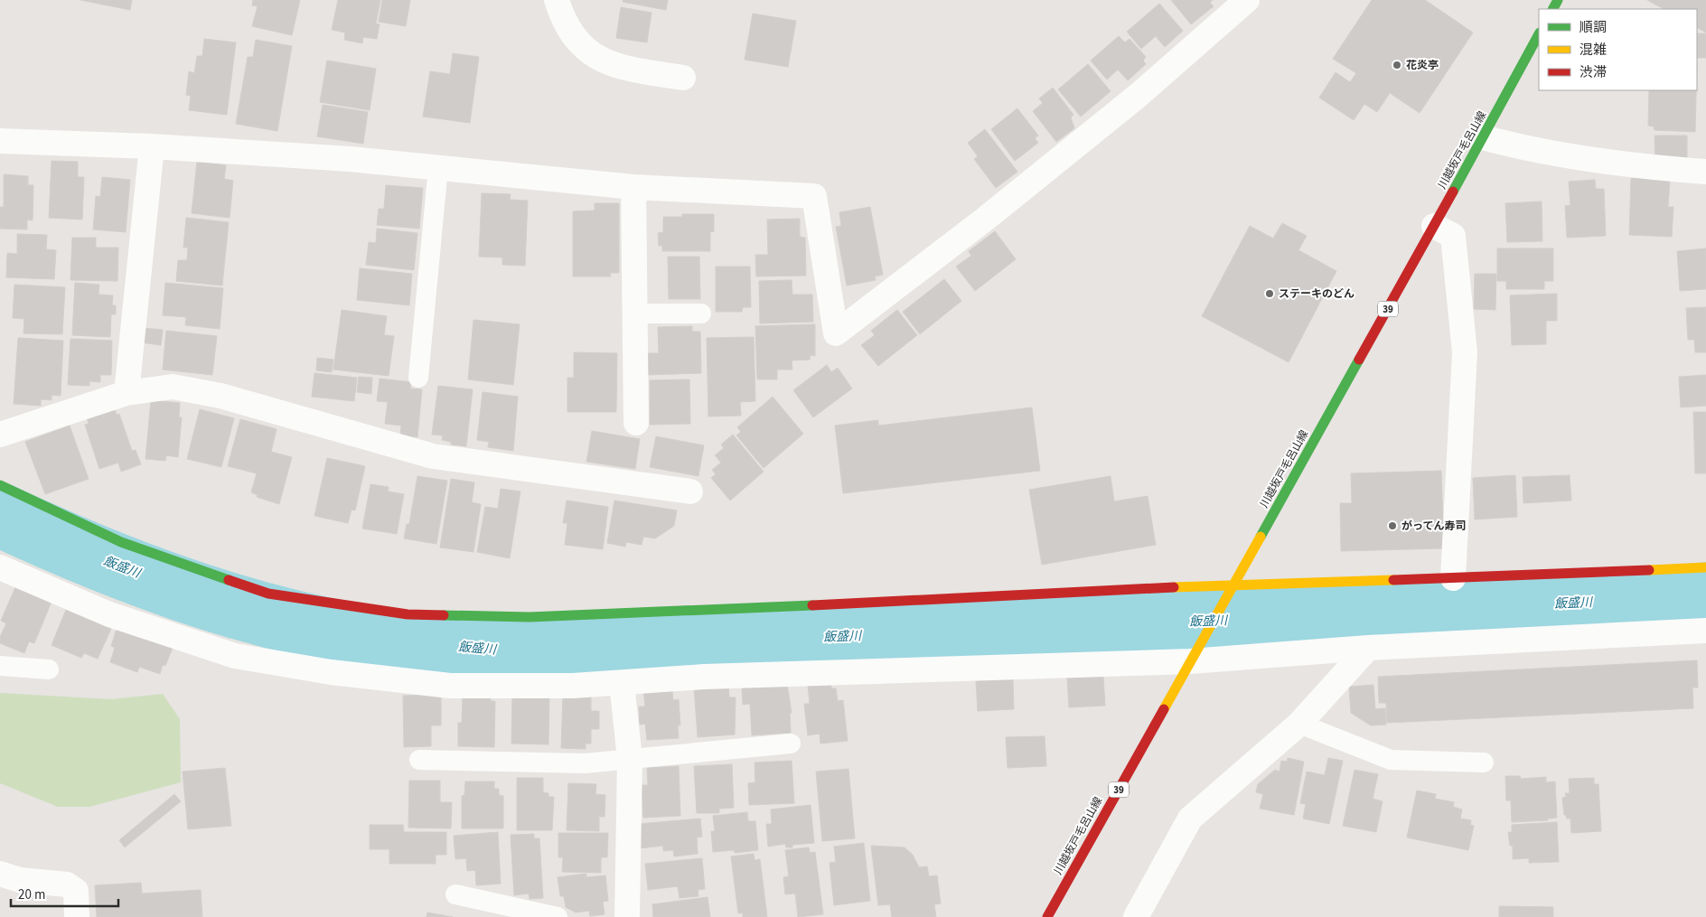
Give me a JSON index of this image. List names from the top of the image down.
{
  "streets": {
    "street": ["川越坂戸毛呂山線", "39"]
  },
  "water": ["飯盛川"],
  "places": ["花炎亭", "ステーキのどん", "がってん寿司"],
  "legend": ["順調", "混雑", "渋滞"],
  "scale_bar": "20 m"
}
